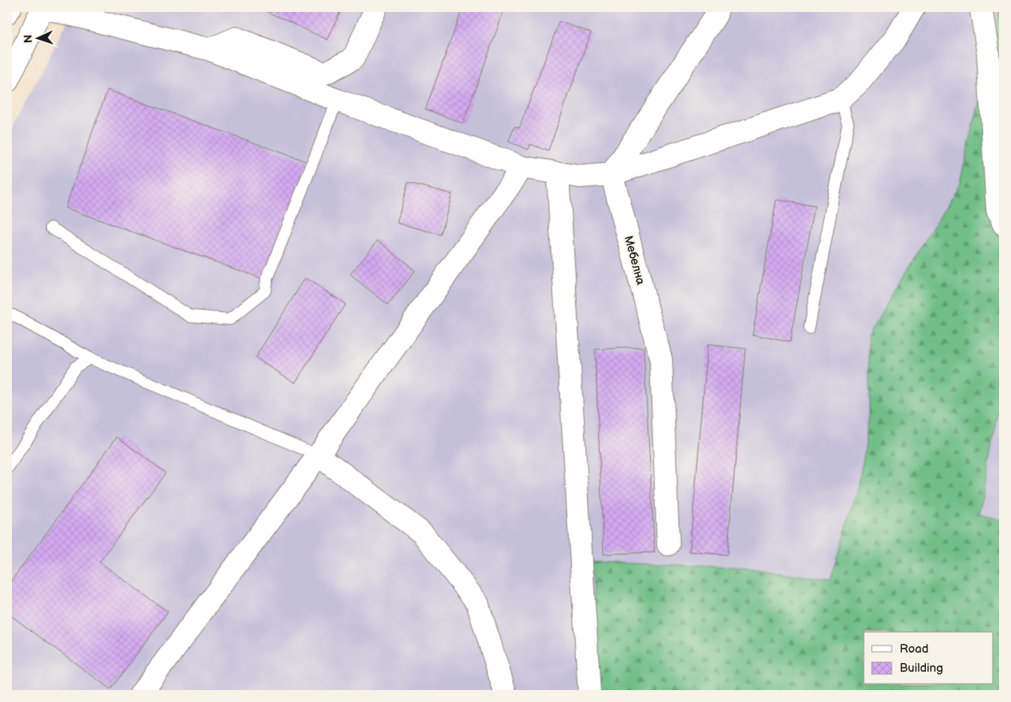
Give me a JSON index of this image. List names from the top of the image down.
{
  "streets": {
    "street": ["Мебелна"]
  },
  "legend": ["Road", "Building"],
  "north": "left"
}
